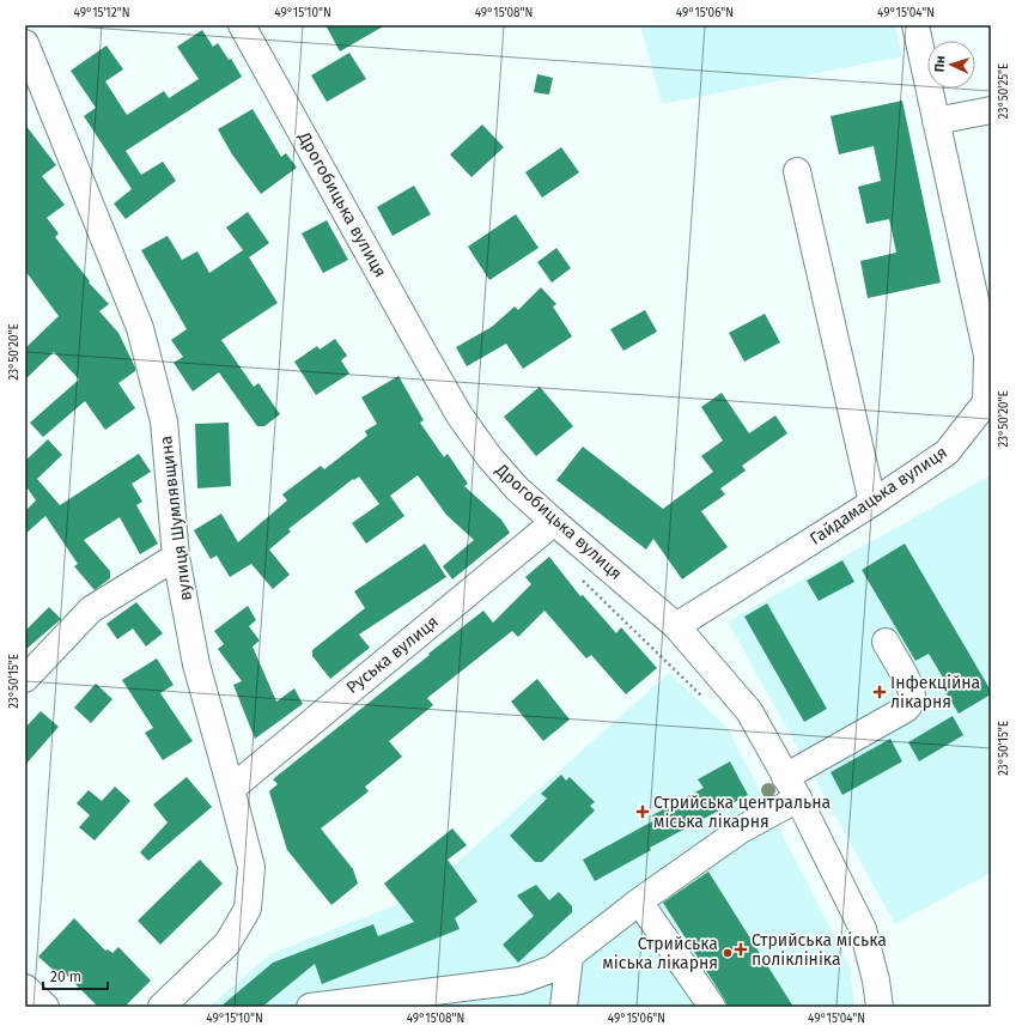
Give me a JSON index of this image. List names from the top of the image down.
{
  "streets": {
    "street": [
      "Дрогобицька вулиця",
      "Гайдамацька вулиця",
      "вулиця Шумлявщина",
      "Руська вулиця"
    ]
  },
  "crossings": [
    ["Дрогобицька вулиця", "Гайдамацька вулиця"],
    ["Дрогобицька вулиця", "Руська вулиця"],
    ["вулиця Шумлявщина", "Руська вулиця"]
  ],
  "places": {
    "health": ["Інфекційна лікарня", "Стрийська центральна міська лікарня", "Стрийська міська поліклініка"],
    "other": ["Стрийська міська лікарня"]
  },
  "scale_bar": "20 m",
  "north": "left",
  "coordinates": [
    "49°15'12\"N",
    "49°15'10\"N",
    "49°15'08\"N",
    "49°15'06\"N",
    "49°15'04\"N",
    "23°50'25\"E",
    "23°50'20\"E",
    "23°50'15\"E"
  ]
}
